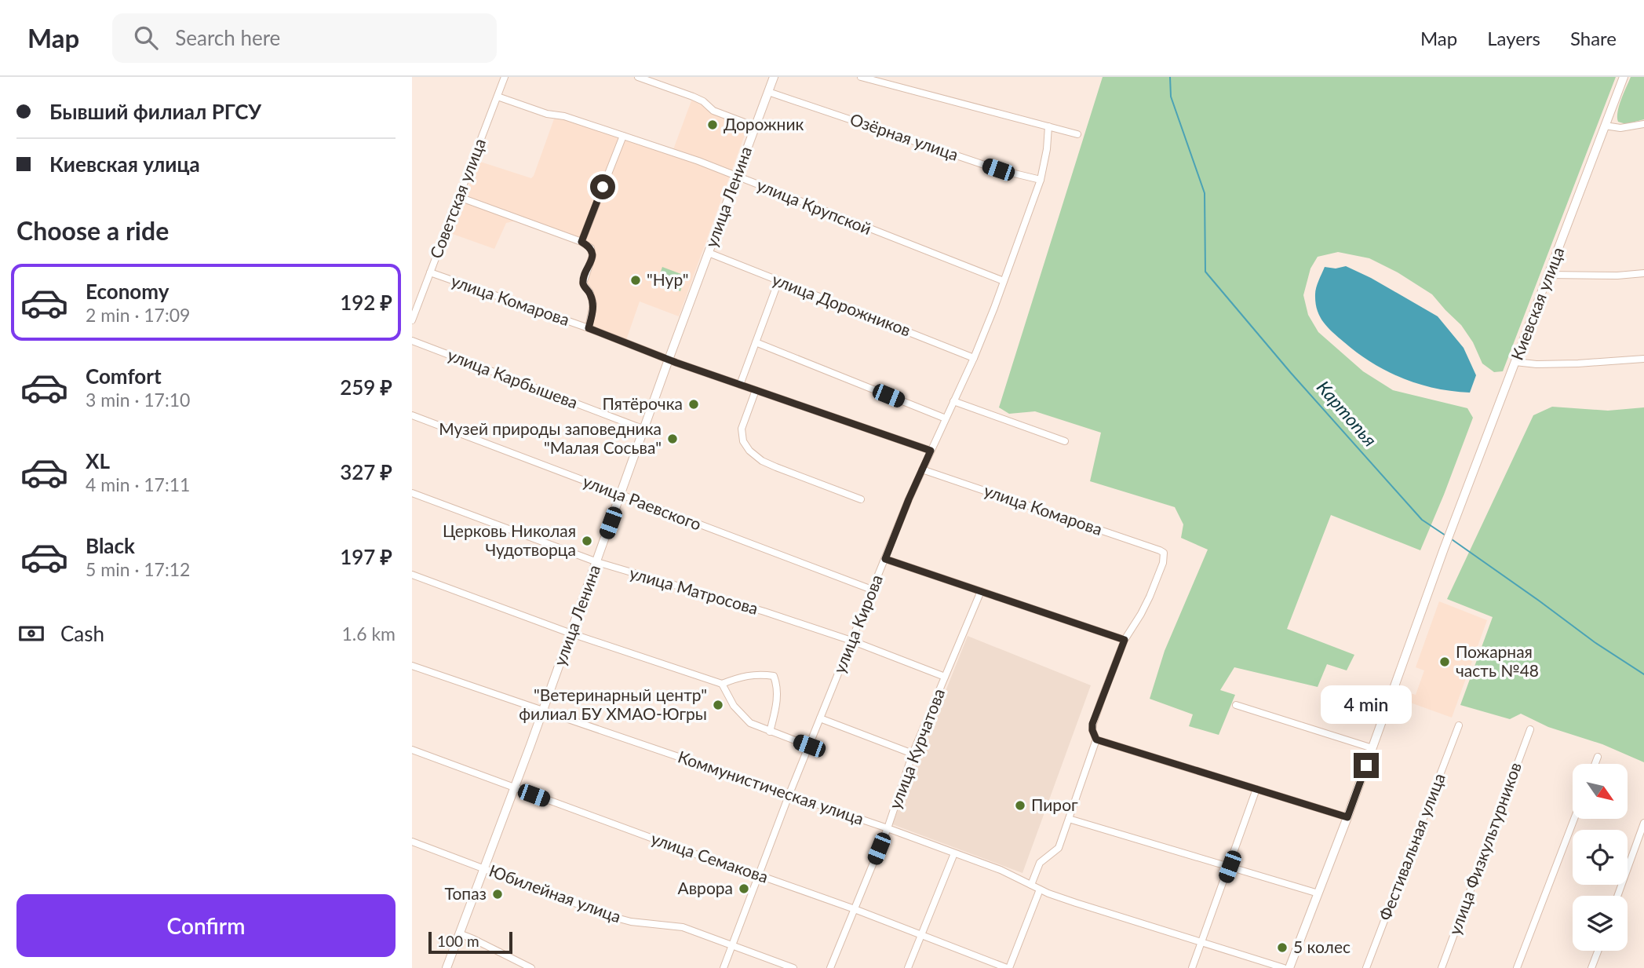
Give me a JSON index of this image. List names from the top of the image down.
{
  "streets": {
    "main road": ["улица Ленина", "Киевская улица"],
    "street": [
      "Озёрная улица",
      "Советская улица",
      "улица Крупской",
      "улица Комарова",
      "улица Дорожников",
      "улица Карбышева",
      "улица Раевского",
      "улица Матросова",
      "улица Кирова",
      "улица Курчатова",
      "Коммунистическая улица",
      "Фестивальная улица",
      "улица Физкультурников",
      "улица Семакова",
      "Юбилейная улица"
    ]
  },
  "crossings": [
    ["Озёрная улица", "улица Ленина"],
    ["Озёрная улица", "улица Кирова"],
    ["улица Ленина", "улица Крупской"],
    ["улица Ленина", "улица Комарова"],
    ["улица Ленина", "улица Дорожников"],
    ["улица Ленина", "улица Карбышева"],
    ["улица Ленина", "улица Раевского"],
    ["улица Ленина", "улица Матросова"],
    ["улица Ленина", "Коммунистическая улица"],
    ["улица Ленина", "улица Семакова"],
    ["улица Ленина", "Юбилейная улица"],
    ["Советская улица", "улица Крупской"],
    ["Советская улица", "улица Комарова"],
    ["улица Крупской", "улица Кирова"],
    ["улица Комарова", "улица Кирова"],
    ["улица Дорожников", "улица Кирова"],
    ["улица Раевского", "улица Кирова"],
    ["улица Матросова", "улица Кирова"],
    ["улица Матросова", "улица Курчатова"],
    ["улица Кирова", "Коммунистическая улица"],
    ["улица Кирова", "улица Семакова"],
    ["улица Кирова", "Юбилейная улица"],
    ["улица Курчатова", "Коммунистическая улица"],
    ["улица Курчатова", "улица Семакова"]
  ],
  "water": ["Картопья"],
  "places": [
    "Дорожник",
    "\"Нур\"",
    "Пятёрочка",
    "Музей природы заповедника \"Малая Сосьва\"",
    "Церковь Николая Чудотворца",
    "Пожарная часть №48",
    "\"Ветеринарный центр\" филиал БУ ХМАО-Югры",
    "Пирог",
    "Аврора",
    "Топаз",
    "5 колес"
  ],
  "scale_bar": "100 m",
  "north": "bottom right",
  "page": {
    "header": "Map",
    "search": "Search here",
    "nav": ["Map", "Layers", "Share"],
    "banner": ["Бывший филиал РГСУ", "Киевская улица"],
    "heading": "Choose a ride",
    "list": [
      {
        "name": "Economy",
        "note": "2 min · 17:09",
        "value": "192 ₽"
      },
      {
        "name": "Comfort",
        "note": "3 min · 17:10",
        "value": "259 ₽"
      },
      {
        "name": "XL",
        "note": "4 min · 17:11",
        "value": "327 ₽"
      },
      {
        "name": "Black",
        "note": "5 min · 17:12",
        "value": "197 ₽"
      }
    ],
    "pay": ["Cash", "1.6 km"],
    "bubble": "4 min",
    "buttons": "Confirm",
    "scale": "100 m"
  }
}
